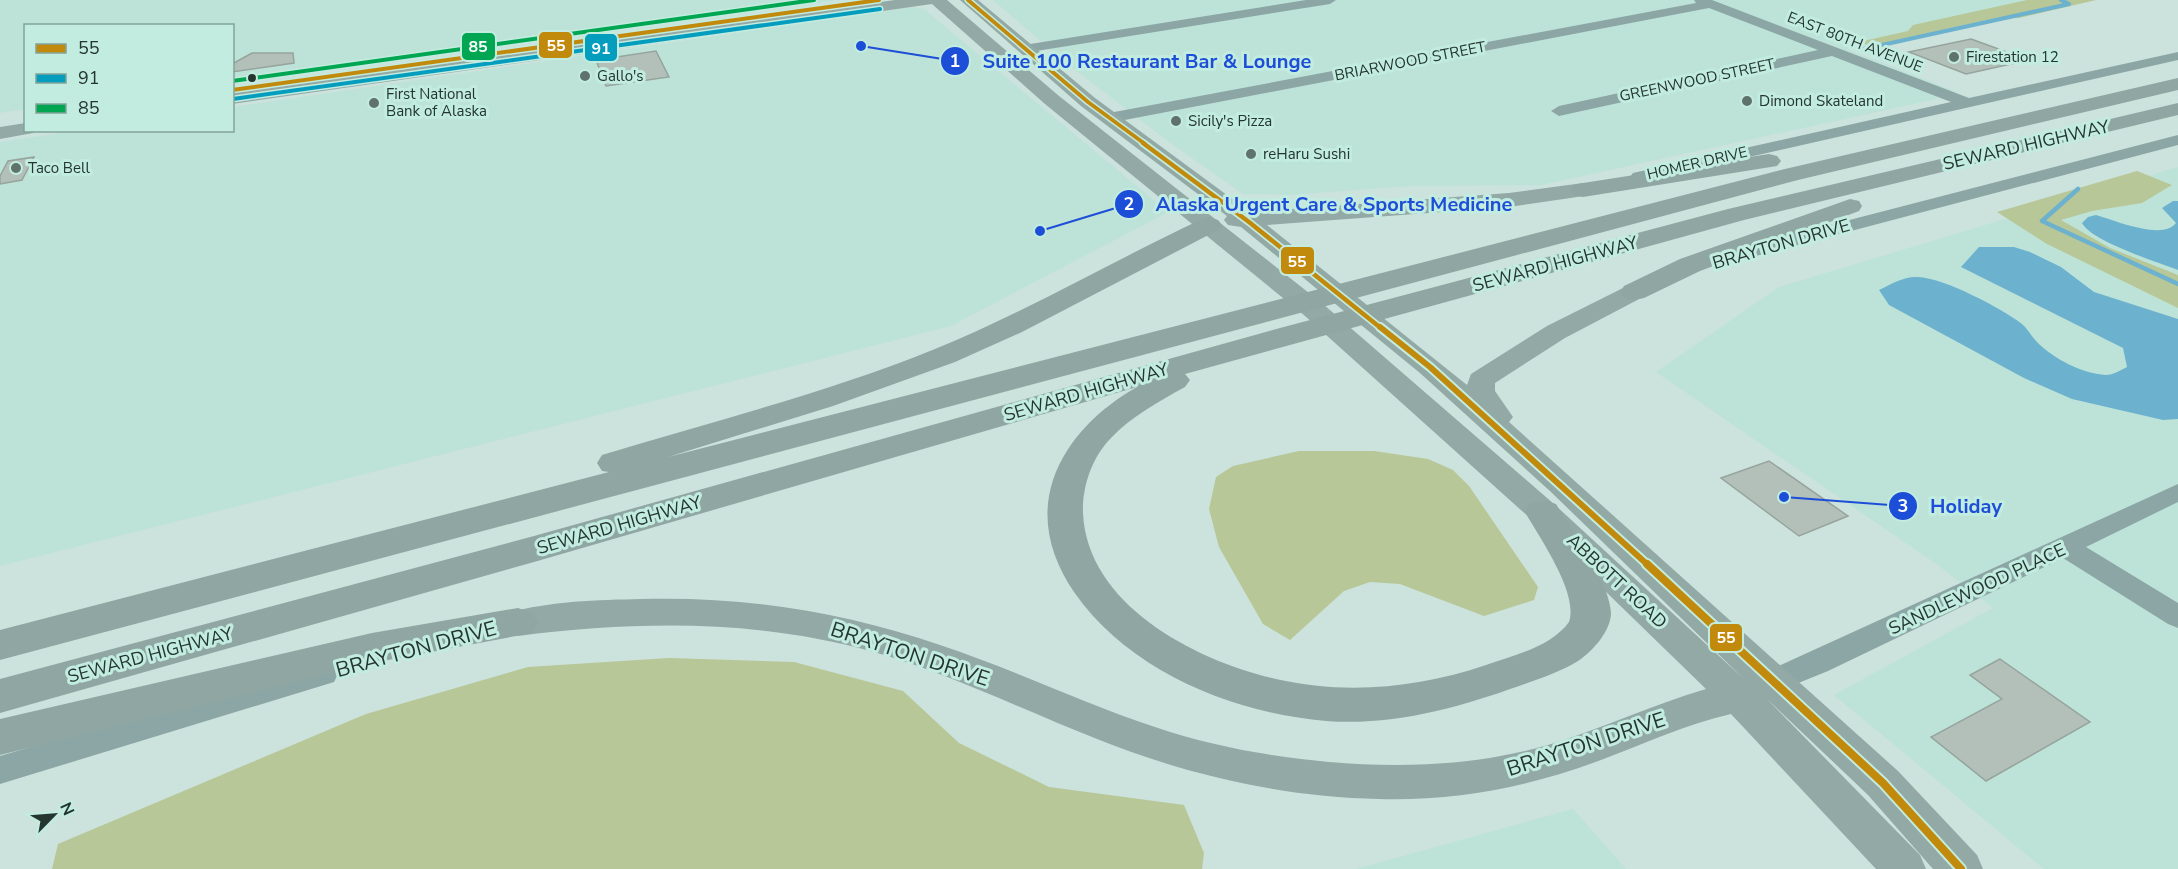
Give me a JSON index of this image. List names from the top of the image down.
{
  "streets": {
    "highway": ["SEWARD HIGHWAY"],
    "main road": ["HOMER DRIVE", "BRAYTON DRIVE", "ABBOTT ROAD"],
    "street": [
      "EAST 80TH AVENUE",
      "BRIARWOOD STREET",
      "GREENWOOD STREET",
      "SANDLEWOOD PLACE"
    ]
  },
  "crossings": [
    ["EAST 80TH AVENUE", "BRIARWOOD STREET"],
    ["EAST 80TH AVENUE", "GREENWOOD STREET"],
    ["EAST 80TH AVENUE", "HOMER DRIVE"],
    ["BRIARWOOD STREET", "ABBOTT ROAD"],
    ["SEWARD HIGHWAY", "ABBOTT ROAD"],
    ["HOMER DRIVE", "ABBOTT ROAD"],
    ["BRAYTON DRIVE", "ABBOTT ROAD"],
    ["BRAYTON DRIVE", "SANDLEWOOD PLACE"],
    ["ABBOTT ROAD", "SANDLEWOOD PLACE"]
  ],
  "places": [
    "Suite 100 Restaurant Bar & Lounge",
    "Firestation 12",
    "Gallo's",
    "Dimond Skateland",
    "First National Bank of Alaska",
    "Sicily's Pizza",
    "reHaru Sushi",
    "Taco Bell",
    "Alaska Urgent Care & Sports Medicine",
    "Holiday"
  ],
  "lines": ["transit line 55", "transit line 85", "transit line 91"],
  "legend": ["55", "91", "85"],
  "north": "top right"
}
